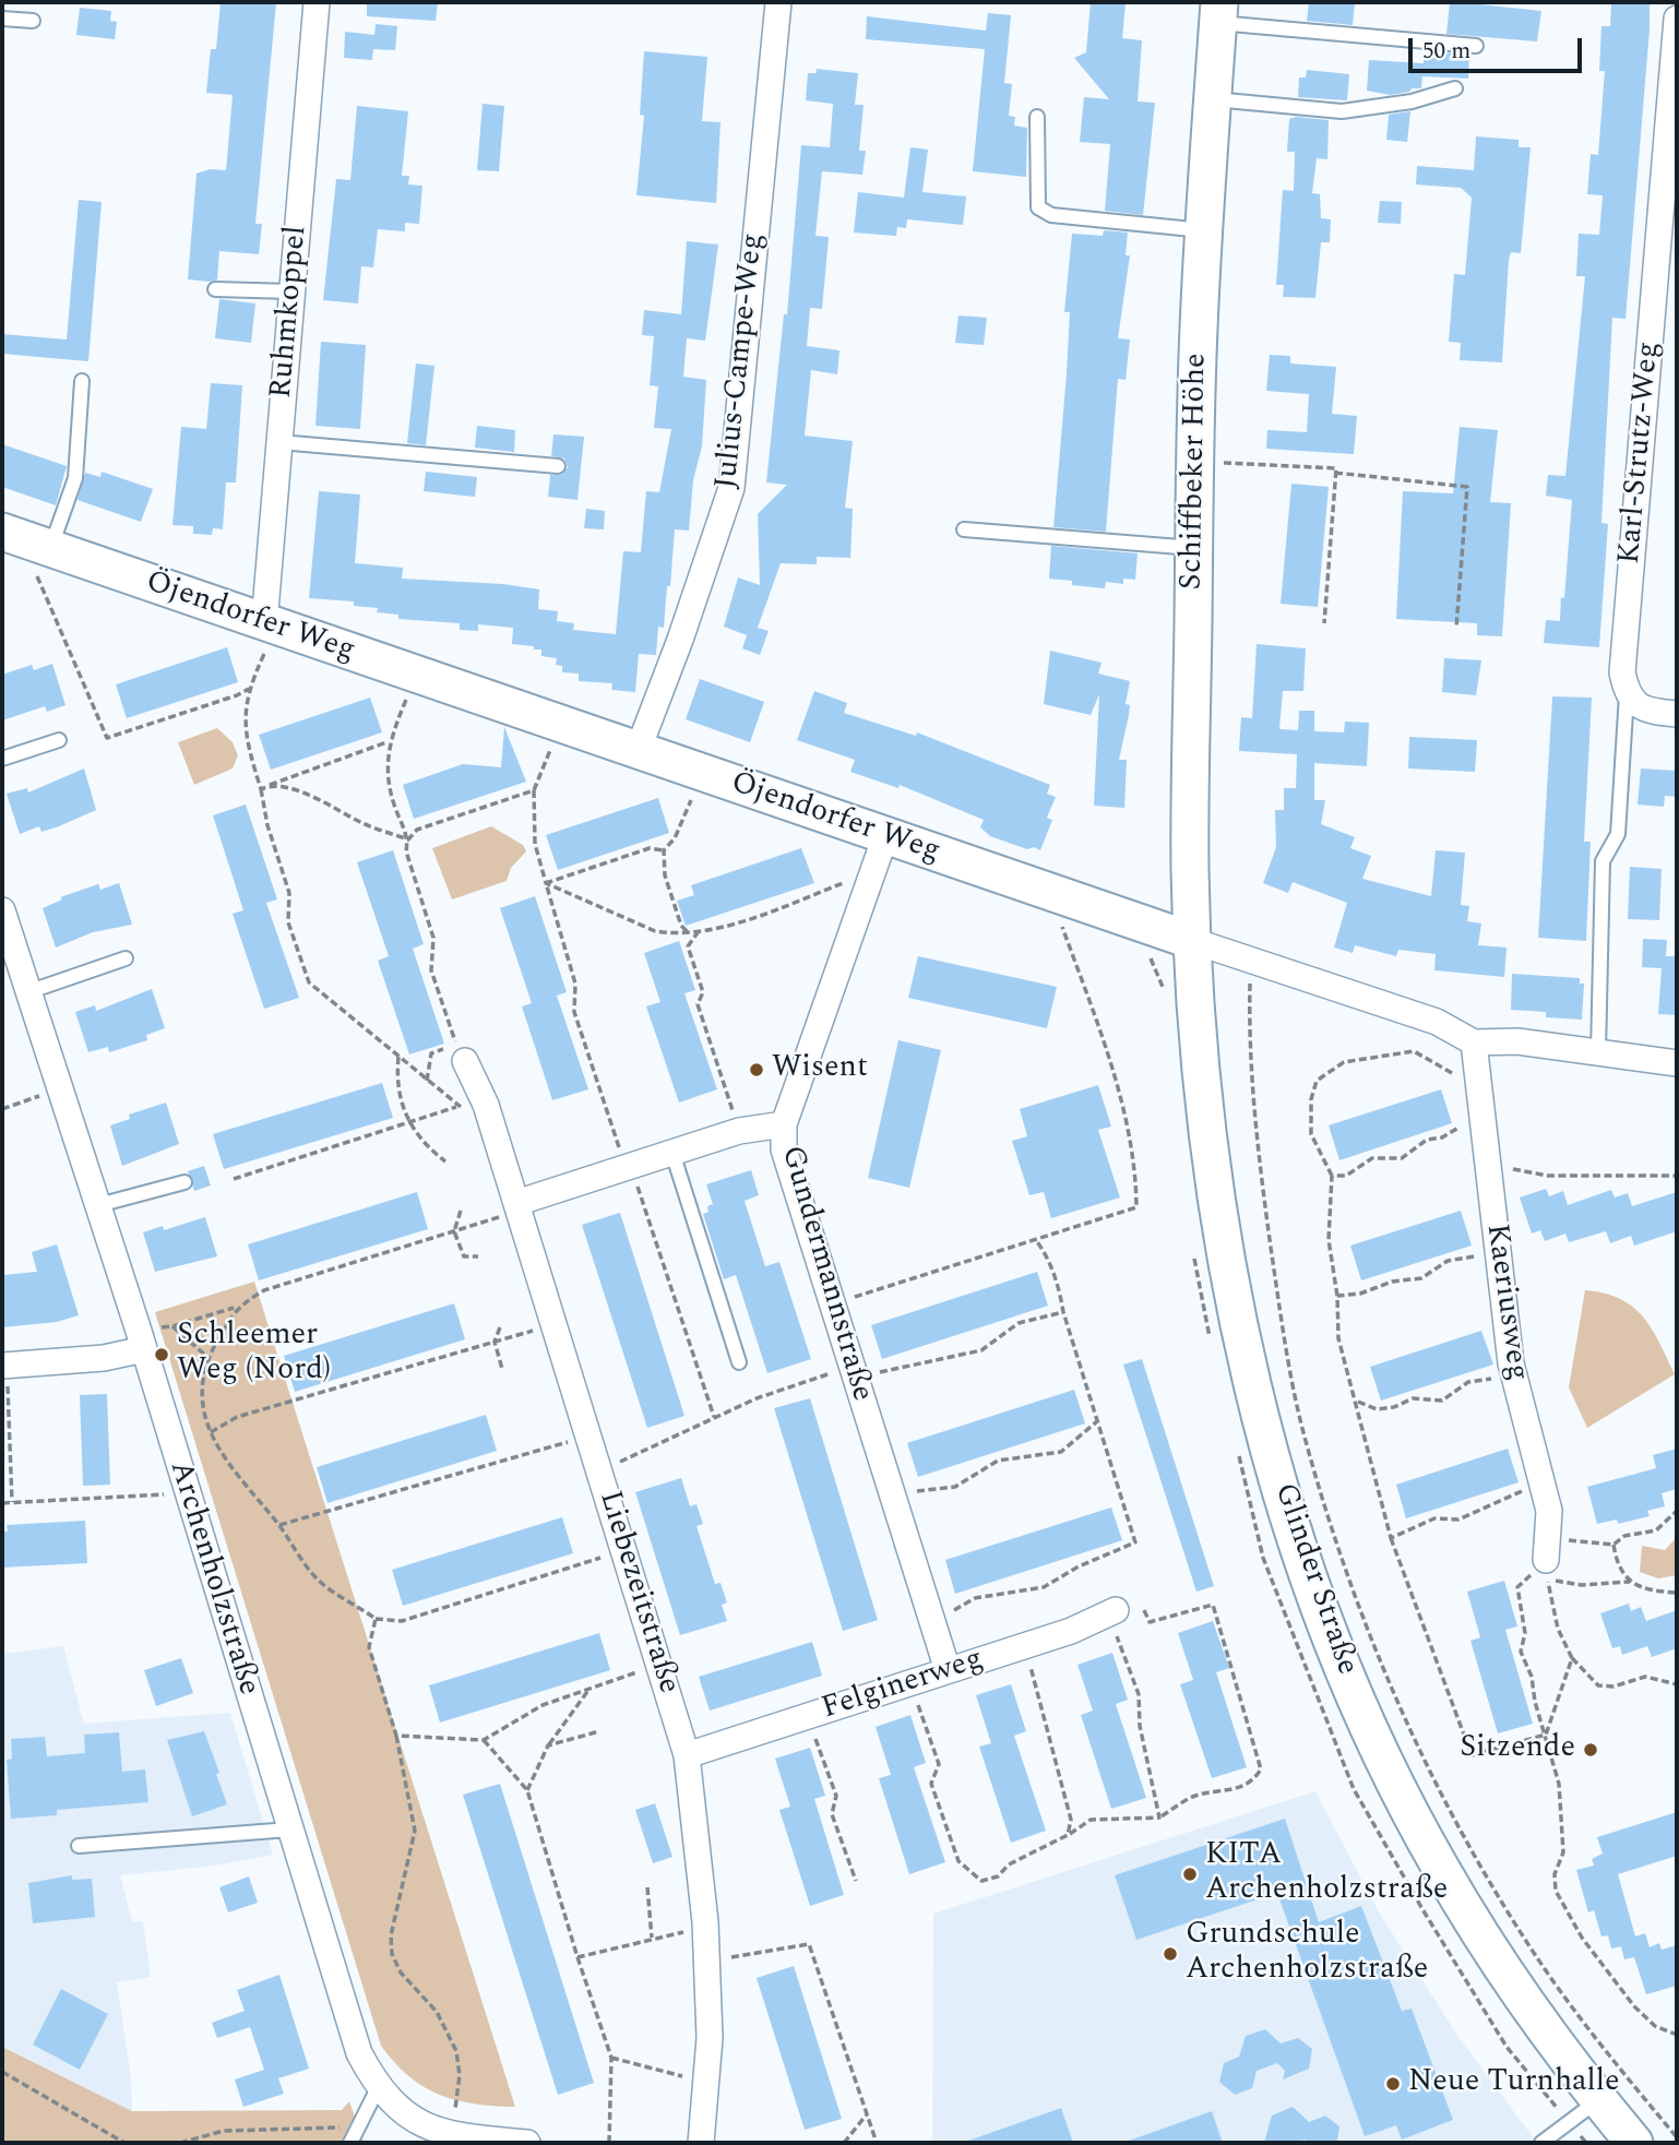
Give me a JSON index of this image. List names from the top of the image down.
{
  "streets": {
    "main road": ["Schiffbeker Höhe", "Öjendorfer Weg", "Glinder Straße"],
    "street": [
      "Ruhmkoppel",
      "Julius-Campe-Weg",
      "Karl-Strutz-Weg",
      "Gundermannstraße",
      "Kaeriusweg",
      "Archenholzstraße",
      "Liebezeitstraße",
      "Felginerweg"
    ]
  },
  "crossings": [
    ["Ruhmkoppel", "Öjendorfer Weg"],
    ["Julius-Campe-Weg", "Öjendorfer Weg"],
    ["Schiffbeker Höhe", "Öjendorfer Weg"],
    ["Schiffbeker Höhe", "Glinder Straße"],
    ["Öjendorfer Weg", "Gundermannstraße"],
    ["Öjendorfer Weg", "Kaeriusweg"],
    ["Öjendorfer Weg", "Glinder Straße"],
    ["Gundermannstraße", "Felginerweg"],
    ["Liebezeitstraße", "Felginerweg"]
  ],
  "places": [
    "Wisent",
    "Schleemer Weg (Nord)",
    "Sitzende",
    "KITA Archenholzstraße",
    "Grundschule Archenholzstraße",
    "Neue Turnhalle"
  ],
  "scale_bar": "50 m"
}
